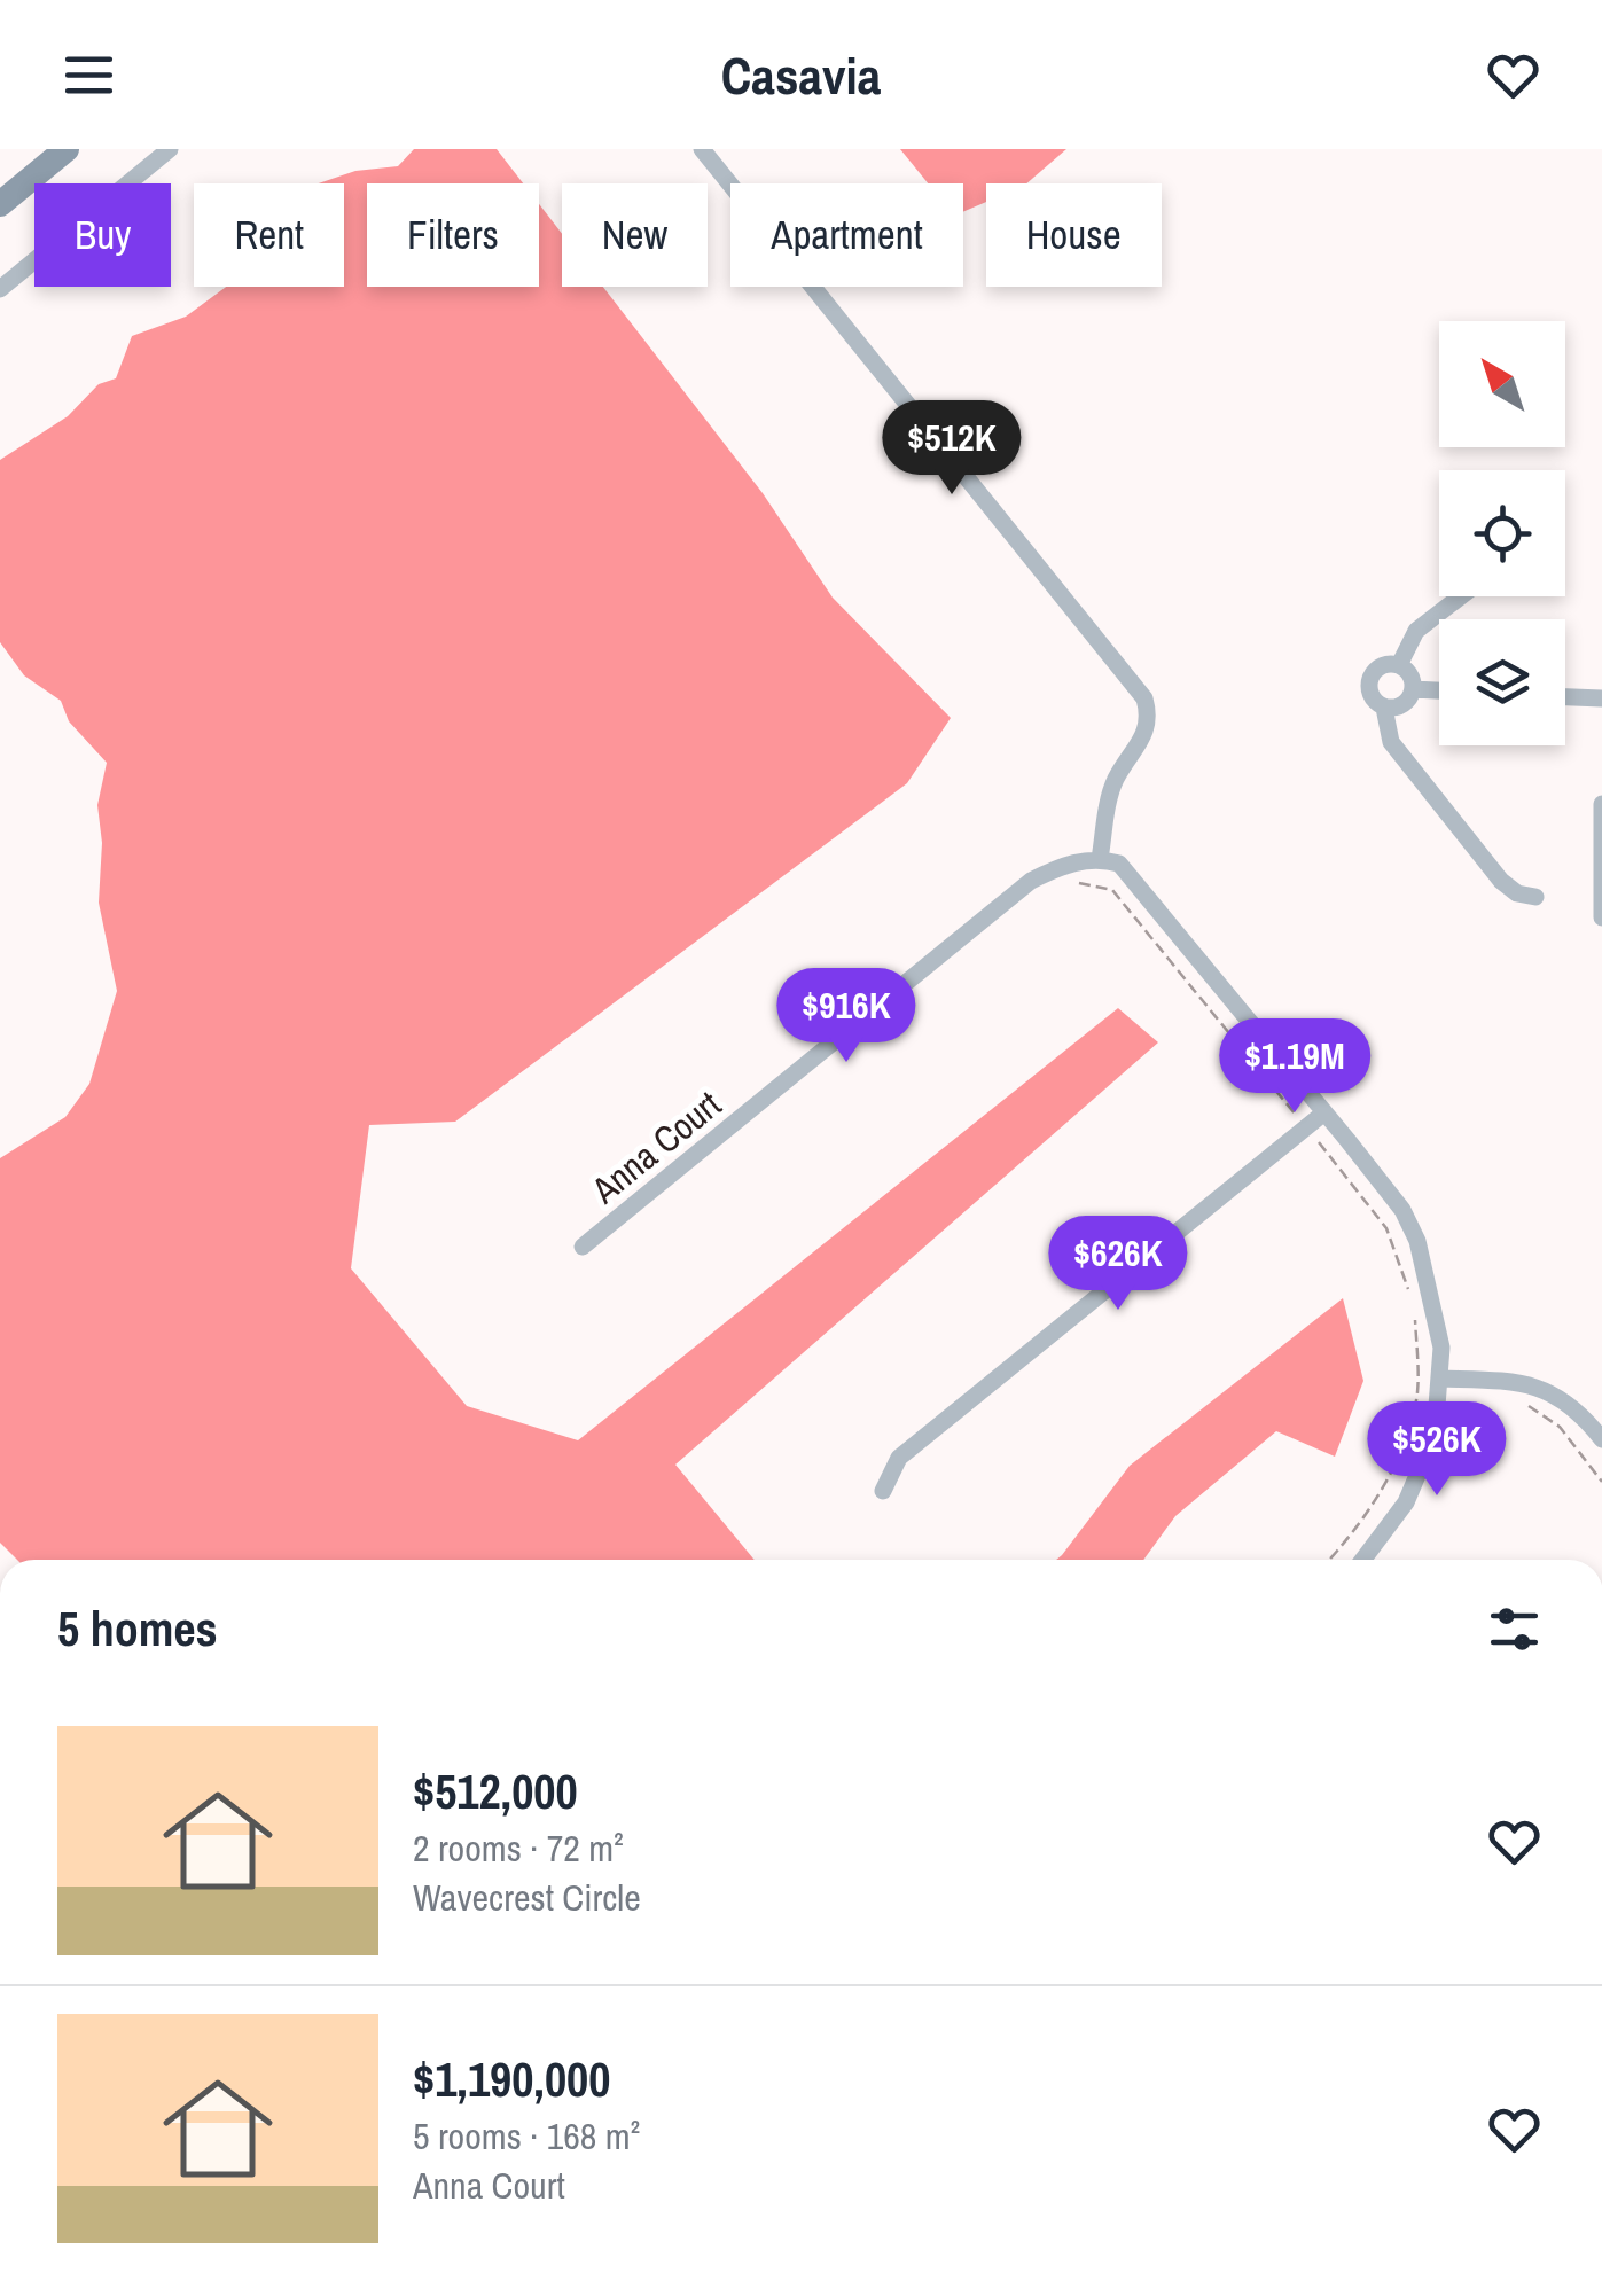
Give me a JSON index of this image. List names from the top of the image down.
{
  "streets": {
    "street": ["Anna Court"]
  },
  "north": "top left",
  "page": {
    "header": "Casavia",
    "chip": [
      "Buy",
      "Rent",
      "Filters",
      "New",
      "Apartment",
      "House"
    ],
    "price": [
      "$512K",
      "$916K",
      "$1.19M",
      "$626K",
      "$526K"
    ],
    "heading": "5 homes",
    "list": [
      {
        "name": "$512,000",
        "note": "2 rooms · 72 m² · Wavecrest Circle"
      },
      {
        "name": "$1,190,000",
        "note": "5 rooms · 168 m² · Anna Court"
      }
    ]
  }
}
